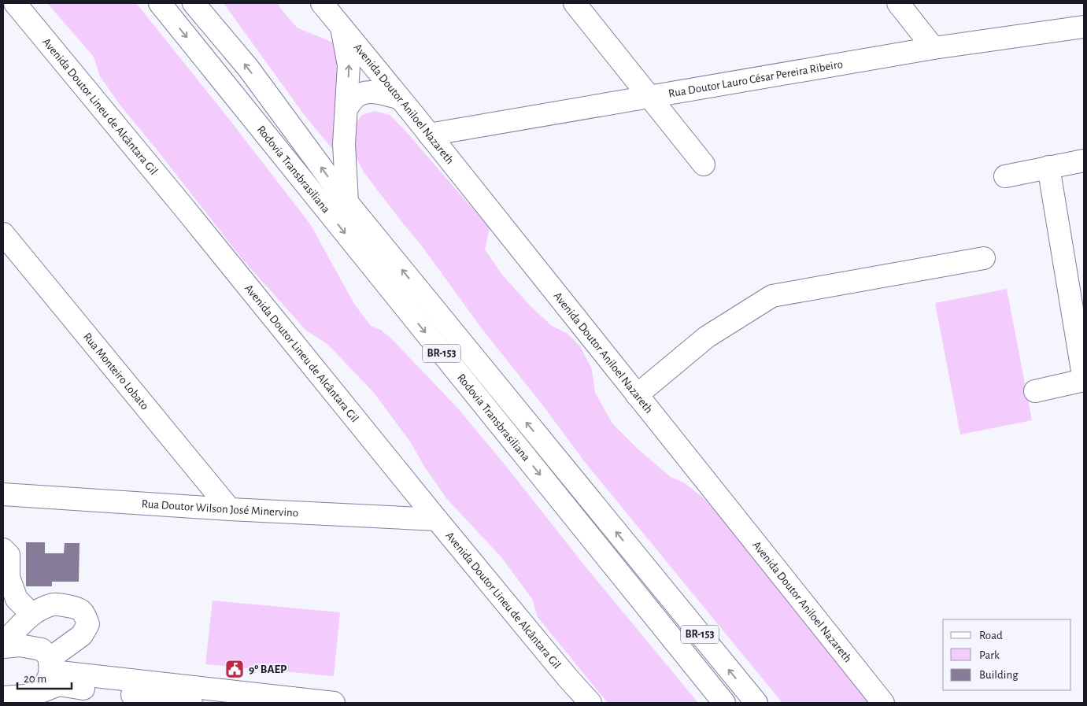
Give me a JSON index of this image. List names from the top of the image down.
{
  "streets": {
    "main road": [
      "Rua Doutor Lauro César Pereira Ribeiro",
      "Avenida Doutor Aniloel Nazareth",
      "Avenida Doutor Lineu de Alcântara Gil",
      "Rodovia Transbrasiliana",
      "BR-153",
      "Rua Monteiro Lobato",
      "Rua Doutor Wilson José Minervino"
    ]
  },
  "crossings": [
    ["Rua Doutor Lauro César Pereira Ribeiro", "Avenida Doutor Aniloel Nazareth"],
    ["Avenida Doutor Lineu de Alcântara Gil", "Rua Doutor Wilson José Minervino"],
    ["Rua Monteiro Lobato", "Rua Doutor Wilson José Minervino"]
  ],
  "places": {
    "public building": ["9º BAEP"]
  },
  "legend": ["Road", "Park", "Building"],
  "scale_bar": "20 m"
}
